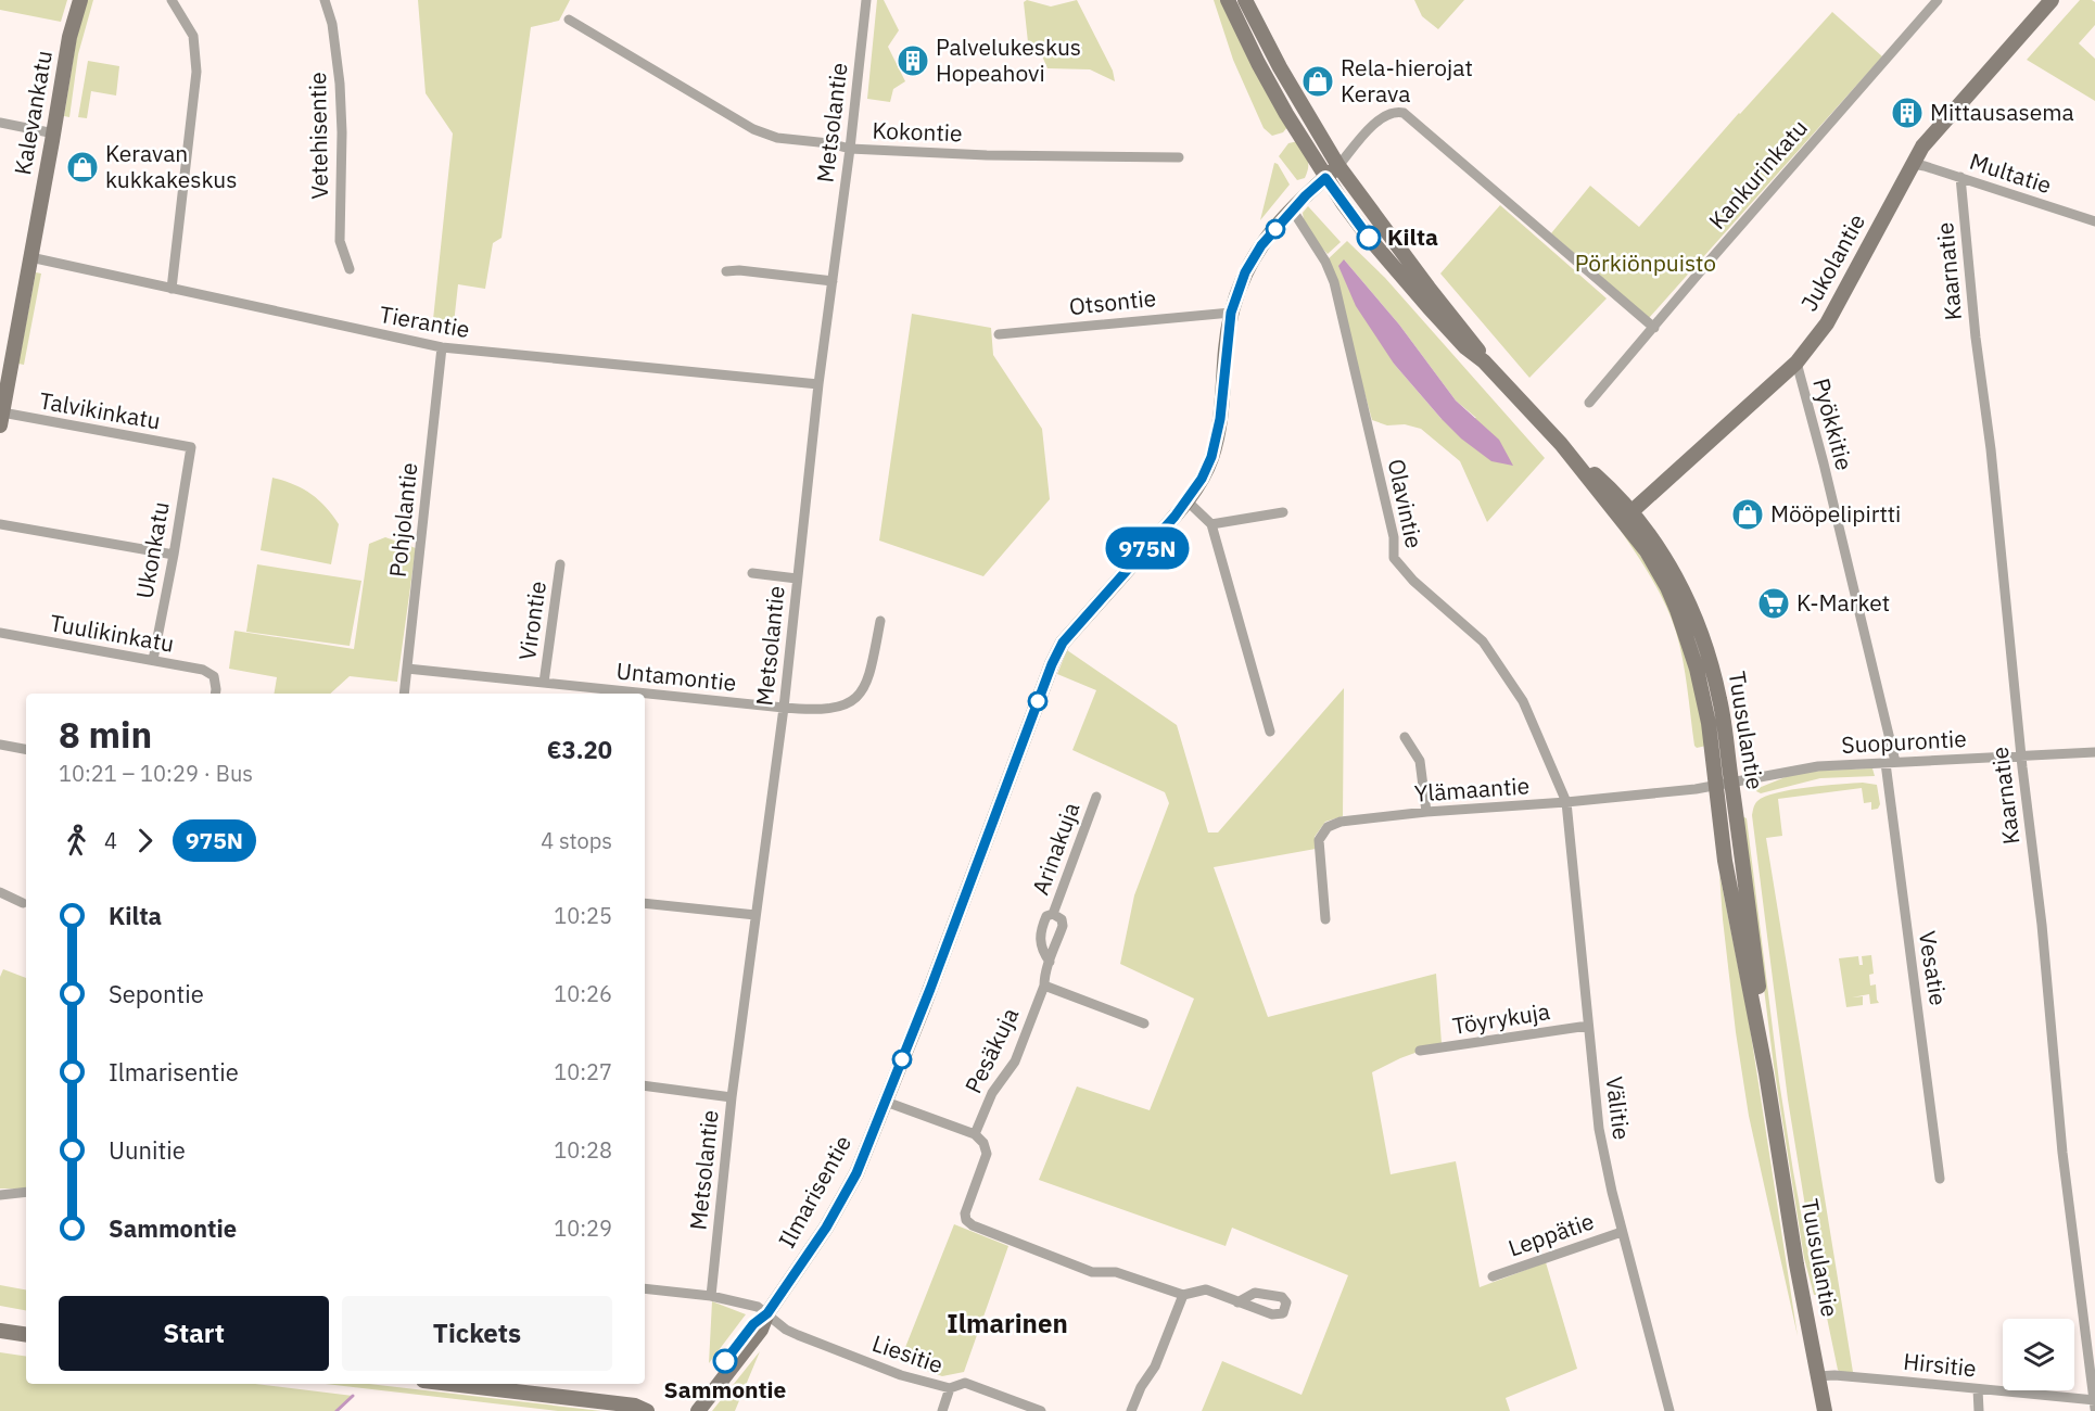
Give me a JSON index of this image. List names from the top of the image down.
{
  "streets": {
    "street": [
      "Kalevankatu",
      "Metsolantie",
      "Kokontie",
      "Vetehisentie",
      "Multatie",
      "Kankurinkatu",
      "Jukolantie",
      "Kaarnatie",
      "Otsontie",
      "Tierantie",
      "Talvikinkatu",
      "Pyökkitie",
      "Olavintie",
      "Pohjolantie",
      "Ukonkatu",
      "Virontie",
      "Tuulikinkatu",
      "Untamontie",
      "Tuusulantie",
      "Suopurontie",
      "Ylämaantie",
      "Arinakuja",
      "Vesatie",
      "Töyrykuja",
      "Pesäkuja",
      "Välitie",
      "Ilmarisentie",
      "Leppätie",
      "Liesitie",
      "Hirsitie"
    ]
  },
  "crossings": [
    ["Kalevankatu", "Tierantie"],
    ["Kalevankatu", "Talvikinkatu"],
    ["Metsolantie", "Kokontie"],
    ["Metsolantie", "Tierantie"],
    ["Metsolantie", "Untamontie"],
    ["Multatie", "Jukolantie"],
    ["Multatie", "Kaarnatie"],
    ["Jukolantie", "Pyökkitie"],
    ["Jukolantie", "Tuusulantie"],
    ["Kaarnatie", "Suopurontie"],
    ["Kaarnatie", "Hirsitie"],
    ["Otsontie", "Ilmarisentie"],
    ["Tierantie", "Pohjolantie"],
    ["Talvikinkatu", "Ukonkatu"],
    ["Pyökkitie", "Suopurontie"],
    ["Pyökkitie", "Vesatie"],
    ["Olavintie", "Ylämaantie"],
    ["Olavintie", "Välitie"],
    ["Olavintie", "Ilmarisentie"],
    ["Pohjolantie", "Untamontie"],
    ["Ukonkatu", "Tuulikinkatu"],
    ["Virontie", "Untamontie"],
    ["Tuusulantie", "Suopurontie"],
    ["Tuusulantie", "Ylämaantie"],
    ["Tuusulantie", "Ilmarisentie"],
    ["Tuusulantie", "Hirsitie"],
    ["Suopurontie", "Ylämaantie"],
    ["Suopurontie", "Vesatie"],
    ["Ylämaantie", "Välitie"],
    ["Arinakuja", "Pesäkuja"],
    ["Töyrykuja", "Välitie"],
    ["Välitie", "Leppätie"],
    ["Ilmarisentie", "Liesitie"]
  ],
  "districts": ["Ilmarinen"],
  "parks": ["Pörkiönpuisto"],
  "places": {
    "building": ["Palvelukeskus Hopeahovi", "Mittausasema"],
    "shop": ["Rela-hierojat Kerava", "Keravan kukkakeskus", "Mööpelipirtti"],
    "other": ["Kilta", "Sammontie"],
    "supermarket": ["K-Market"]
  },
  "lines": ["bus line 975N"],
  "page": {
    "on_map": "975N",
    "heading": ["8 min", "10:21 – 10:29 · Bus", "€3.20"],
    "legs": ["4", "975N", "4 stops"],
    "list": [
      {
        "name": "Kilta",
        "value": "10:25"
      },
      {
        "name": "Sepontie",
        "value": "10:26"
      },
      {
        "name": "Ilmarisentie",
        "value": "10:27"
      },
      {
        "name": "Uunitie",
        "value": "10:28"
      },
      {
        "name": "Sammontie",
        "value": "10:29"
      }
    ],
    "buttons": ["Start", "Tickets"]
  }
}
